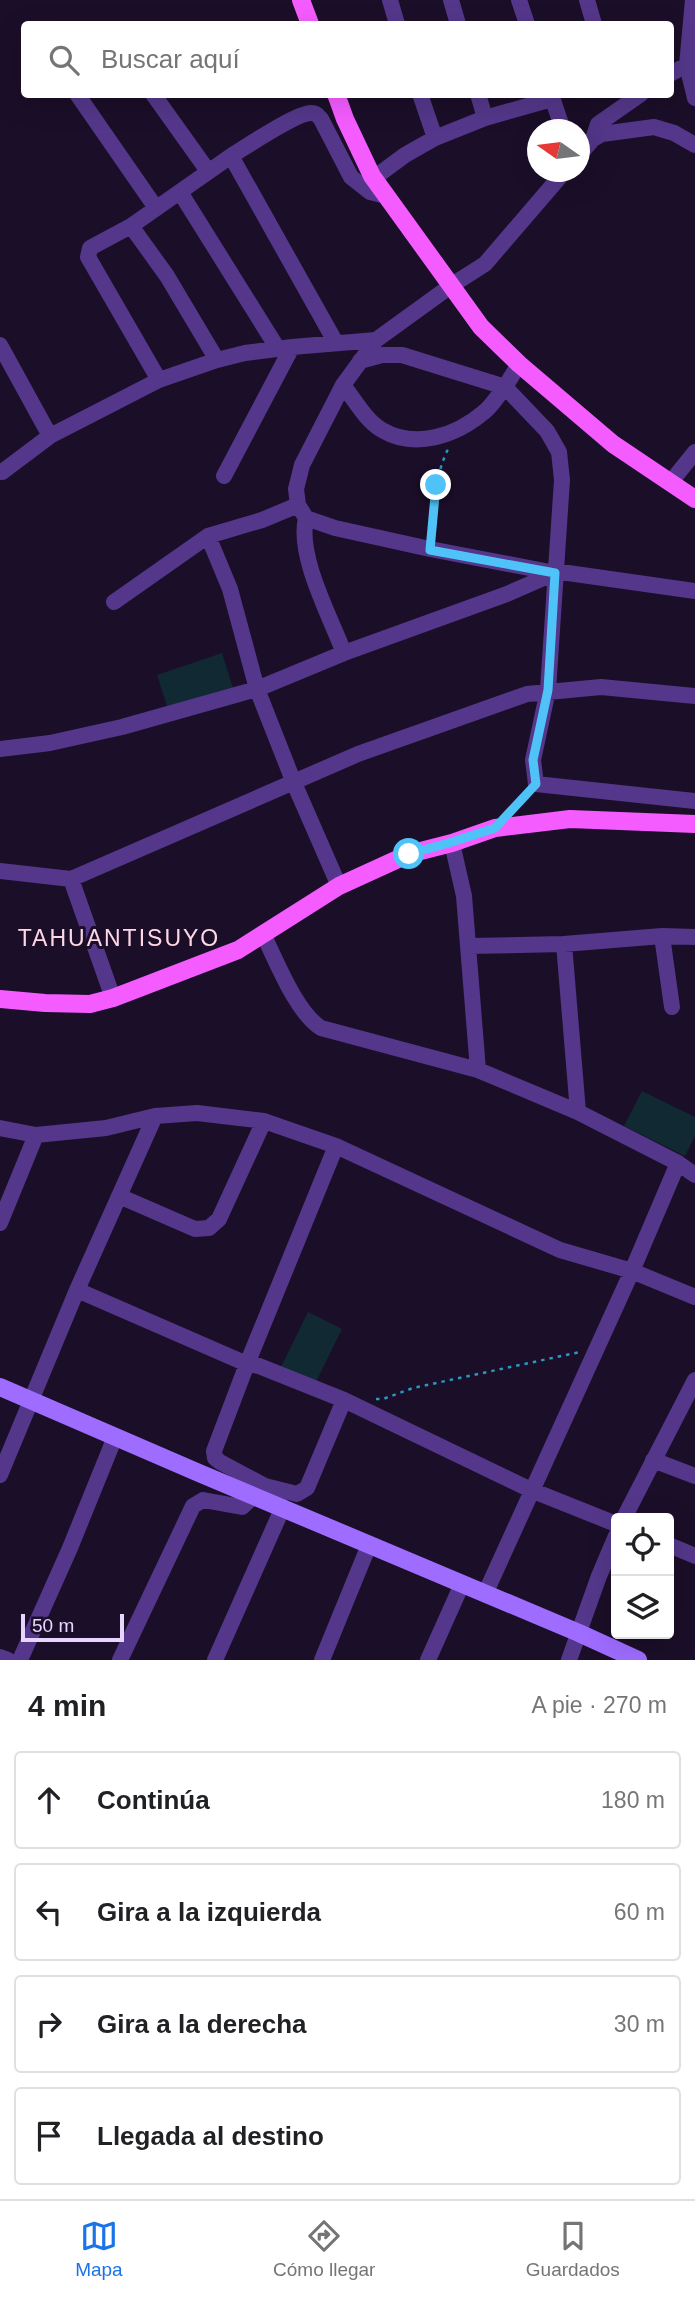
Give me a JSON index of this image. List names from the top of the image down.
{
  "districts": ["TAHUANTISUYO"],
  "scale_bar": "50 m",
  "north": "left",
  "page": {
    "search": "Buscar aquí",
    "scale": "50 m",
    "heading": ["4 min", "A pie · 270 m"],
    "list": [
      ["Continúa", "180 m"],
      ["Gira a la izquierda", "60 m"],
      ["Gira a la derecha", "30 m"],
      "Llegada al destino"
    ],
    "nav": ["Mapa", "Cómo llegar", "Guardados"]
  }
}
